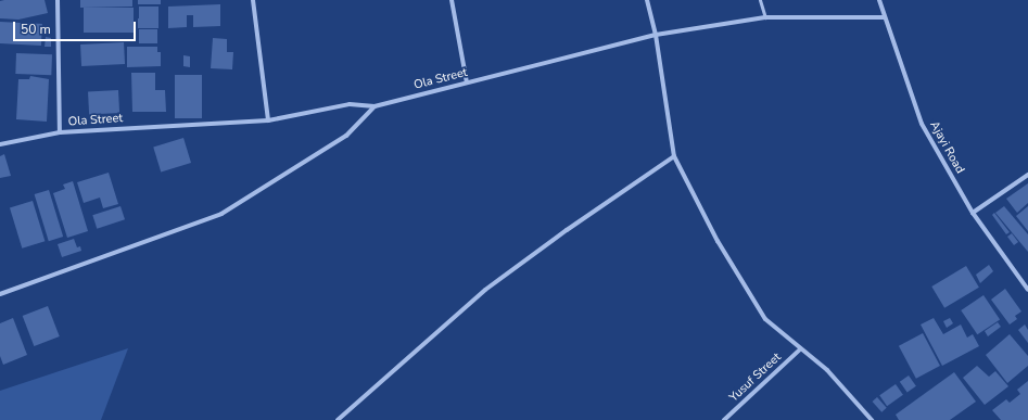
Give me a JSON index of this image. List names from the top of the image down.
{
  "streets": {
    "street": ["Ola Street", "Ajayi Road", "Yusuf Street"]
  },
  "crossings": [
    ["Ola Street", "Ajayi Road"]
  ],
  "scale_bar": "50 m"
}
